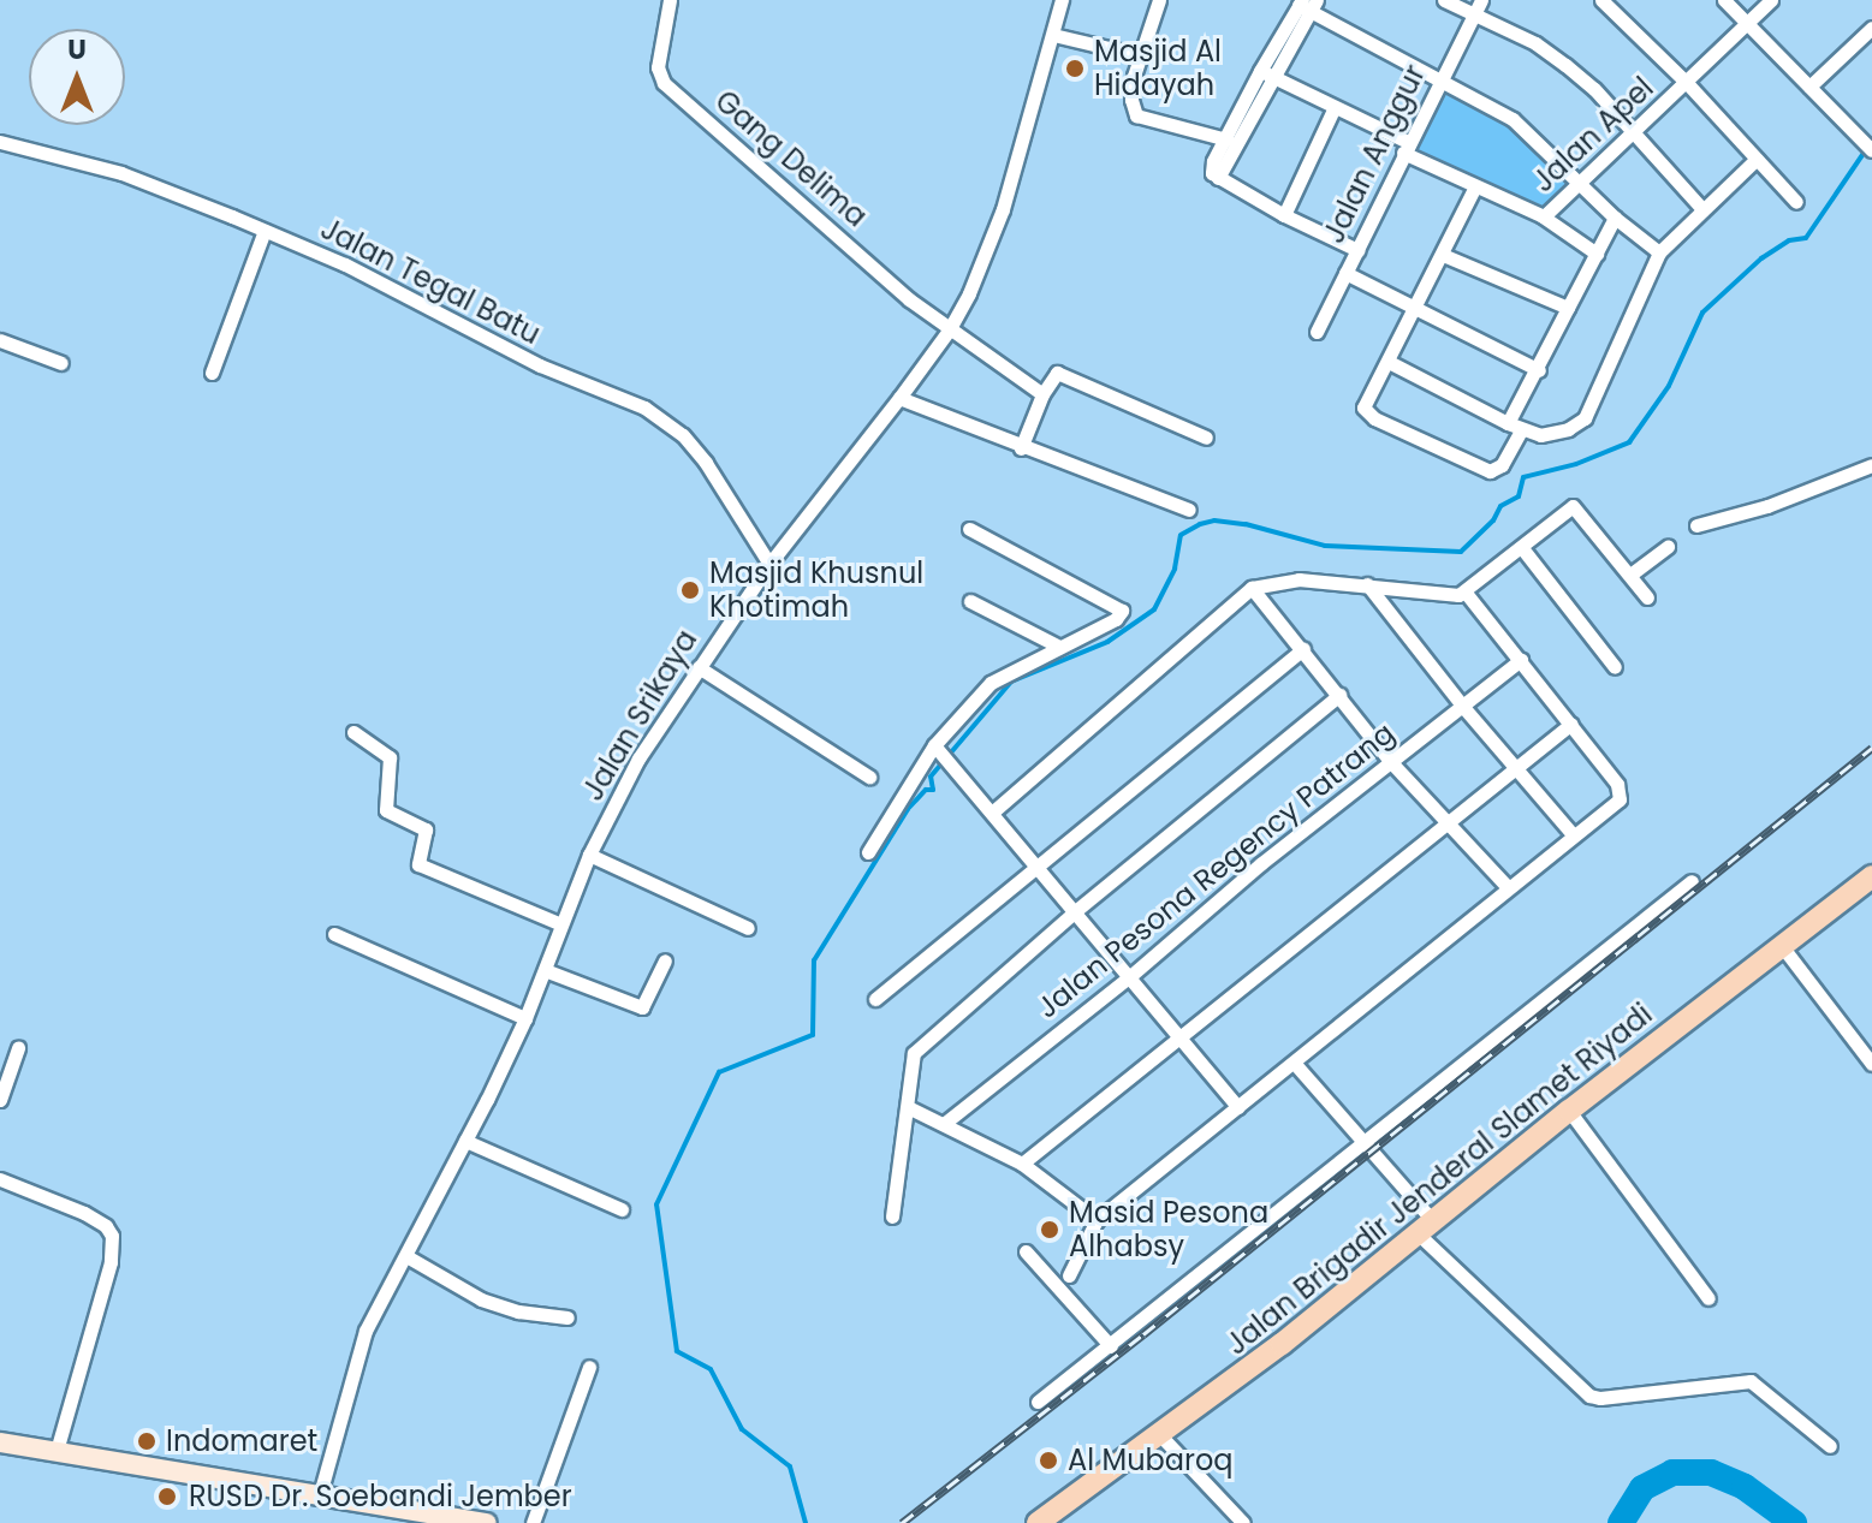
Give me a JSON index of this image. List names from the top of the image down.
{
  "streets": {
    "main road": ["Jalan Brigadir Jenderal Slamet Riyadi"],
    "street": [
      "Jalan Apel",
      "Jalan Anggur",
      "Gang Delima",
      "Jalan Tegal Batu",
      "Jalan Srikaya",
      "Jalan Pesona Regency Patrang"
    ]
  },
  "crossings": [
    ["Jalan Apel", "Jalan Anggur"],
    ["Gang Delima", "Jalan Srikaya"],
    ["Jalan Tegal Batu", "Jalan Srikaya"]
  ],
  "places": [
    "Masjid Al Hidayah",
    "Masjid Khusnul Khotimah",
    "Masid Pesona Alhabsy",
    "Indomaret",
    "Al Mubaroq",
    "RUSD Dr. Soebandi Jember"
  ],
  "north": "top"
}
